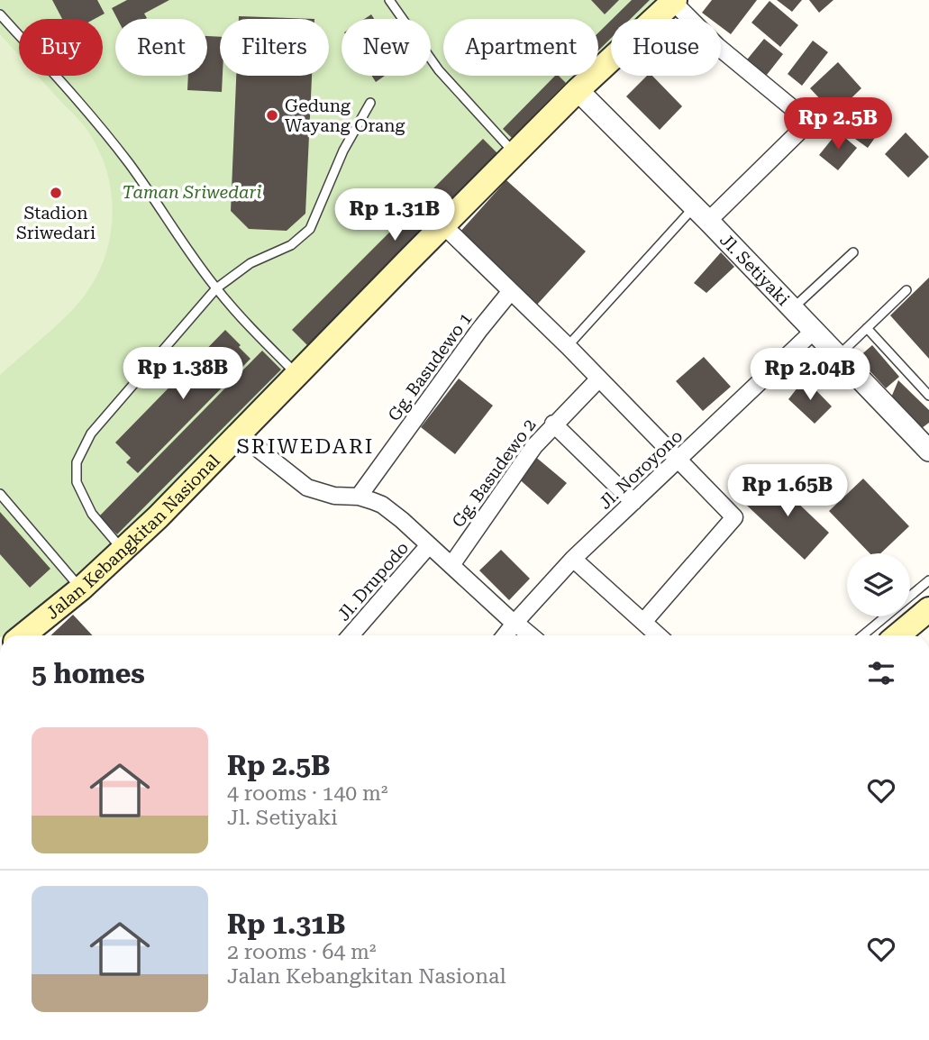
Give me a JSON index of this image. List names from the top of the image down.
{
  "streets": {
    "main road": ["Jalan Kebangkitan Nasional"],
    "street": [
      "Jl. Setiyaki",
      "Gg. Basudewo 1",
      "Jl. Noroyono",
      "Gg. Basudewo 2",
      "Jl. Drupodo"
    ]
  },
  "crossings": [
    ["Jl. Setiyaki", "Jl. Noroyono"],
    ["Jl. Setiyaki", "Jalan Kebangkitan Nasional"]
  ],
  "districts": ["SRIWEDARI"],
  "parks": ["Taman Sriwedari"],
  "places": ["Gedung Wayang Orang", "Stadion Sriwedari"],
  "page": {
    "chip": [
      "Buy",
      "Rent",
      "Filters",
      "New",
      "Apartment",
      "House"
    ],
    "price": [
      "Rp 2.5B",
      "Rp 1.31B",
      "Rp 1.38B",
      "Rp 2.04B",
      "Rp 1.65B"
    ],
    "heading": "5 homes",
    "list": [
      {
        "name": "Rp 2.5B",
        "note": "4 rooms · 140 m² · Jl. Setiyaki"
      },
      {
        "name": "Rp 1.31B",
        "note": "2 rooms · 64 m² · Jalan Kebangkitan Nasional"
      }
    ]
  }
}
